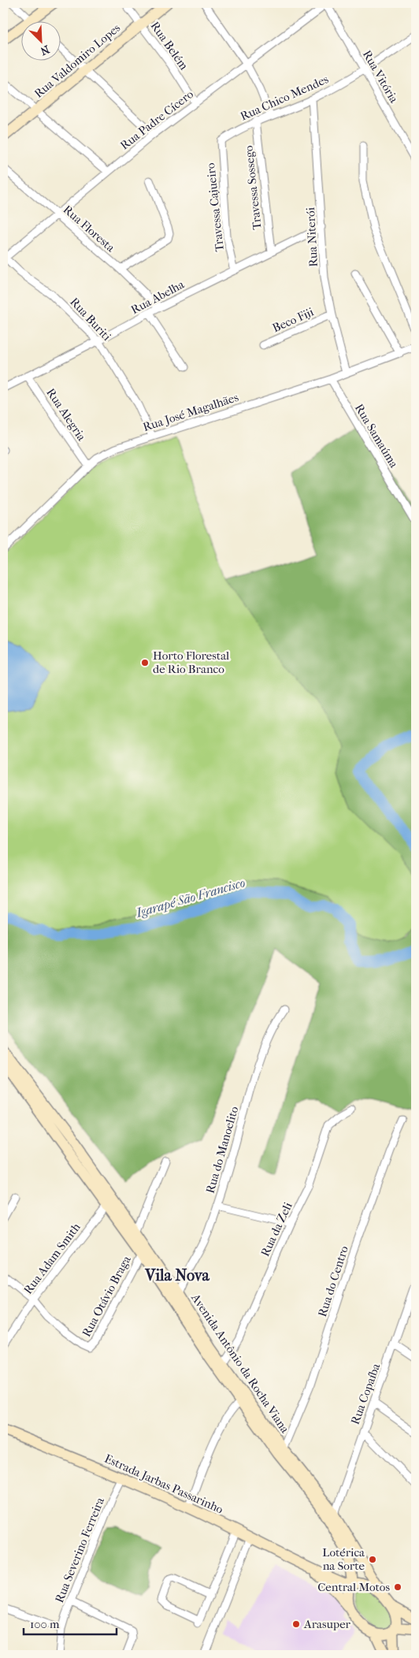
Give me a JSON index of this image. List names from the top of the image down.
{
  "streets": {
    "main road": ["Rua Valdomiro Lopes", "Avenida Antônio da Rocha Viana", "Estrada Jarbas Passarinho"],
    "street": [
      "Rua Belém",
      "Rua Vitória",
      "Rua Chico Mendes",
      "Rua Padre Cícero",
      "Travessa Sossego",
      "Travessa Cajueiro",
      "Rua Floresta",
      "Rua Niterói",
      "Rua Abelha",
      "Rua Buriti",
      "Beco Fiji",
      "Rua José Magalhães",
      "Rua Alegria",
      "Rua Samaúma",
      "Rua do Manoelito",
      "Rua da Zeli",
      "Rua Adam Smith",
      "Rua do Centro",
      "Rua Otávio Braga",
      "Rua Copaíba",
      "Rua Severino Ferreira"
    ]
  },
  "crossings": [
    ["Rua Belém", "Rua Valdomiro Lopes"],
    ["Rua Belém", "Rua Padre Cícero"],
    ["Rua Vitória", "Rua Chico Mendes"],
    ["Rua Vitória", "Rua Padre Cícero"],
    ["Rua Chico Mendes", "Travessa Sossego"],
    ["Rua Chico Mendes", "Travessa Cajueiro"],
    ["Rua Chico Mendes", "Rua Niterói"],
    ["Rua Padre Cícero", "Rua Floresta"],
    ["Rua Padre Cícero", "Rua Buriti"],
    ["Travessa Sossego", "Rua Abelha"],
    ["Travessa Cajueiro", "Rua Abelha"],
    ["Rua Floresta", "Rua Abelha"],
    ["Rua Niterói", "Rua Abelha"],
    ["Rua Niterói", "Beco Fiji"],
    ["Rua Niterói", "Rua José Magalhães"],
    ["Rua Abelha", "Rua Buriti"],
    ["Rua Abelha", "Rua Alegria"],
    ["Rua Buriti", "Rua José Magalhães"],
    ["Rua José Magalhães", "Rua Alegria"],
    ["Rua José Magalhães", "Rua Samaúma"],
    ["Rua do Manoelito", "Avenida Antônio da Rocha Viana"],
    ["Rua da Zeli", "Avenida Antônio da Rocha Viana"],
    ["Rua Adam Smith", "Rua Otávio Braga"],
    ["Rua Adam Smith", "Avenida Antônio da Rocha Viana"],
    ["Rua do Centro", "Avenida Antônio da Rocha Viana"],
    ["Rua Otávio Braga", "Avenida Antônio da Rocha Viana"],
    ["Avenida Antônio da Rocha Viana", "Rua Copaíba"],
    ["Avenida Antônio da Rocha Viana", "Estrada Jarbas Passarinho"],
    ["Estrada Jarbas Passarinho", "Rua Severino Ferreira"]
  ],
  "districts": ["Vila Nova"],
  "water": ["Igarapé São Francisco"],
  "places": [
    "Horto Florestal de Rio Branco",
    "Lotérica na Sorte",
    "Central Motos",
    "Arasuper"
  ],
  "scale_bar": "100 m",
  "north": "bottom right"
}
